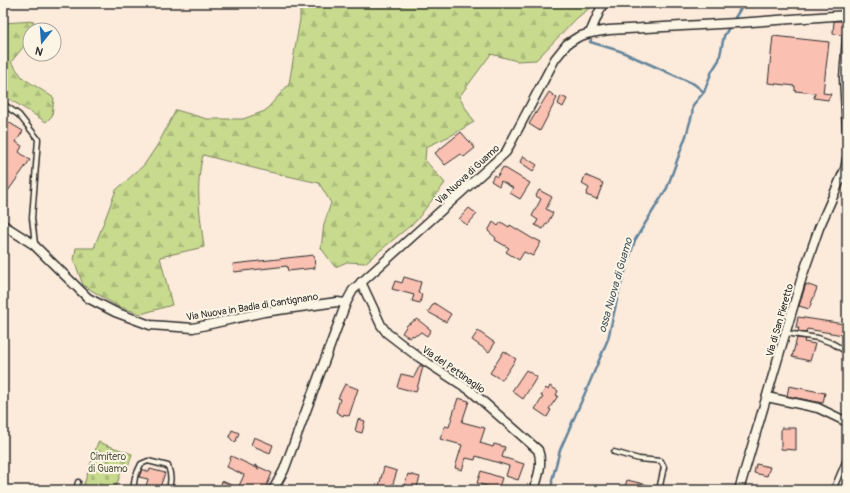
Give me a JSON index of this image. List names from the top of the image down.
{
  "streets": {
    "street": [
      "Via Nuova di Guamo",
      "Via Nuova in Badia di Cantignano",
      "Via di San Pieretto",
      "Via del Pettinaglio"
    ]
  },
  "crossings": [
    ["Via Nuova di Guamo", "Via Nuova in Badia di Cantignano"],
    ["Via Nuova di Guamo", "Via del Pettinaglio"]
  ],
  "water": ["ossa Nuova di Guamo"],
  "parks": ["Cimitero di Guamo"],
  "north": "bottom"
}
